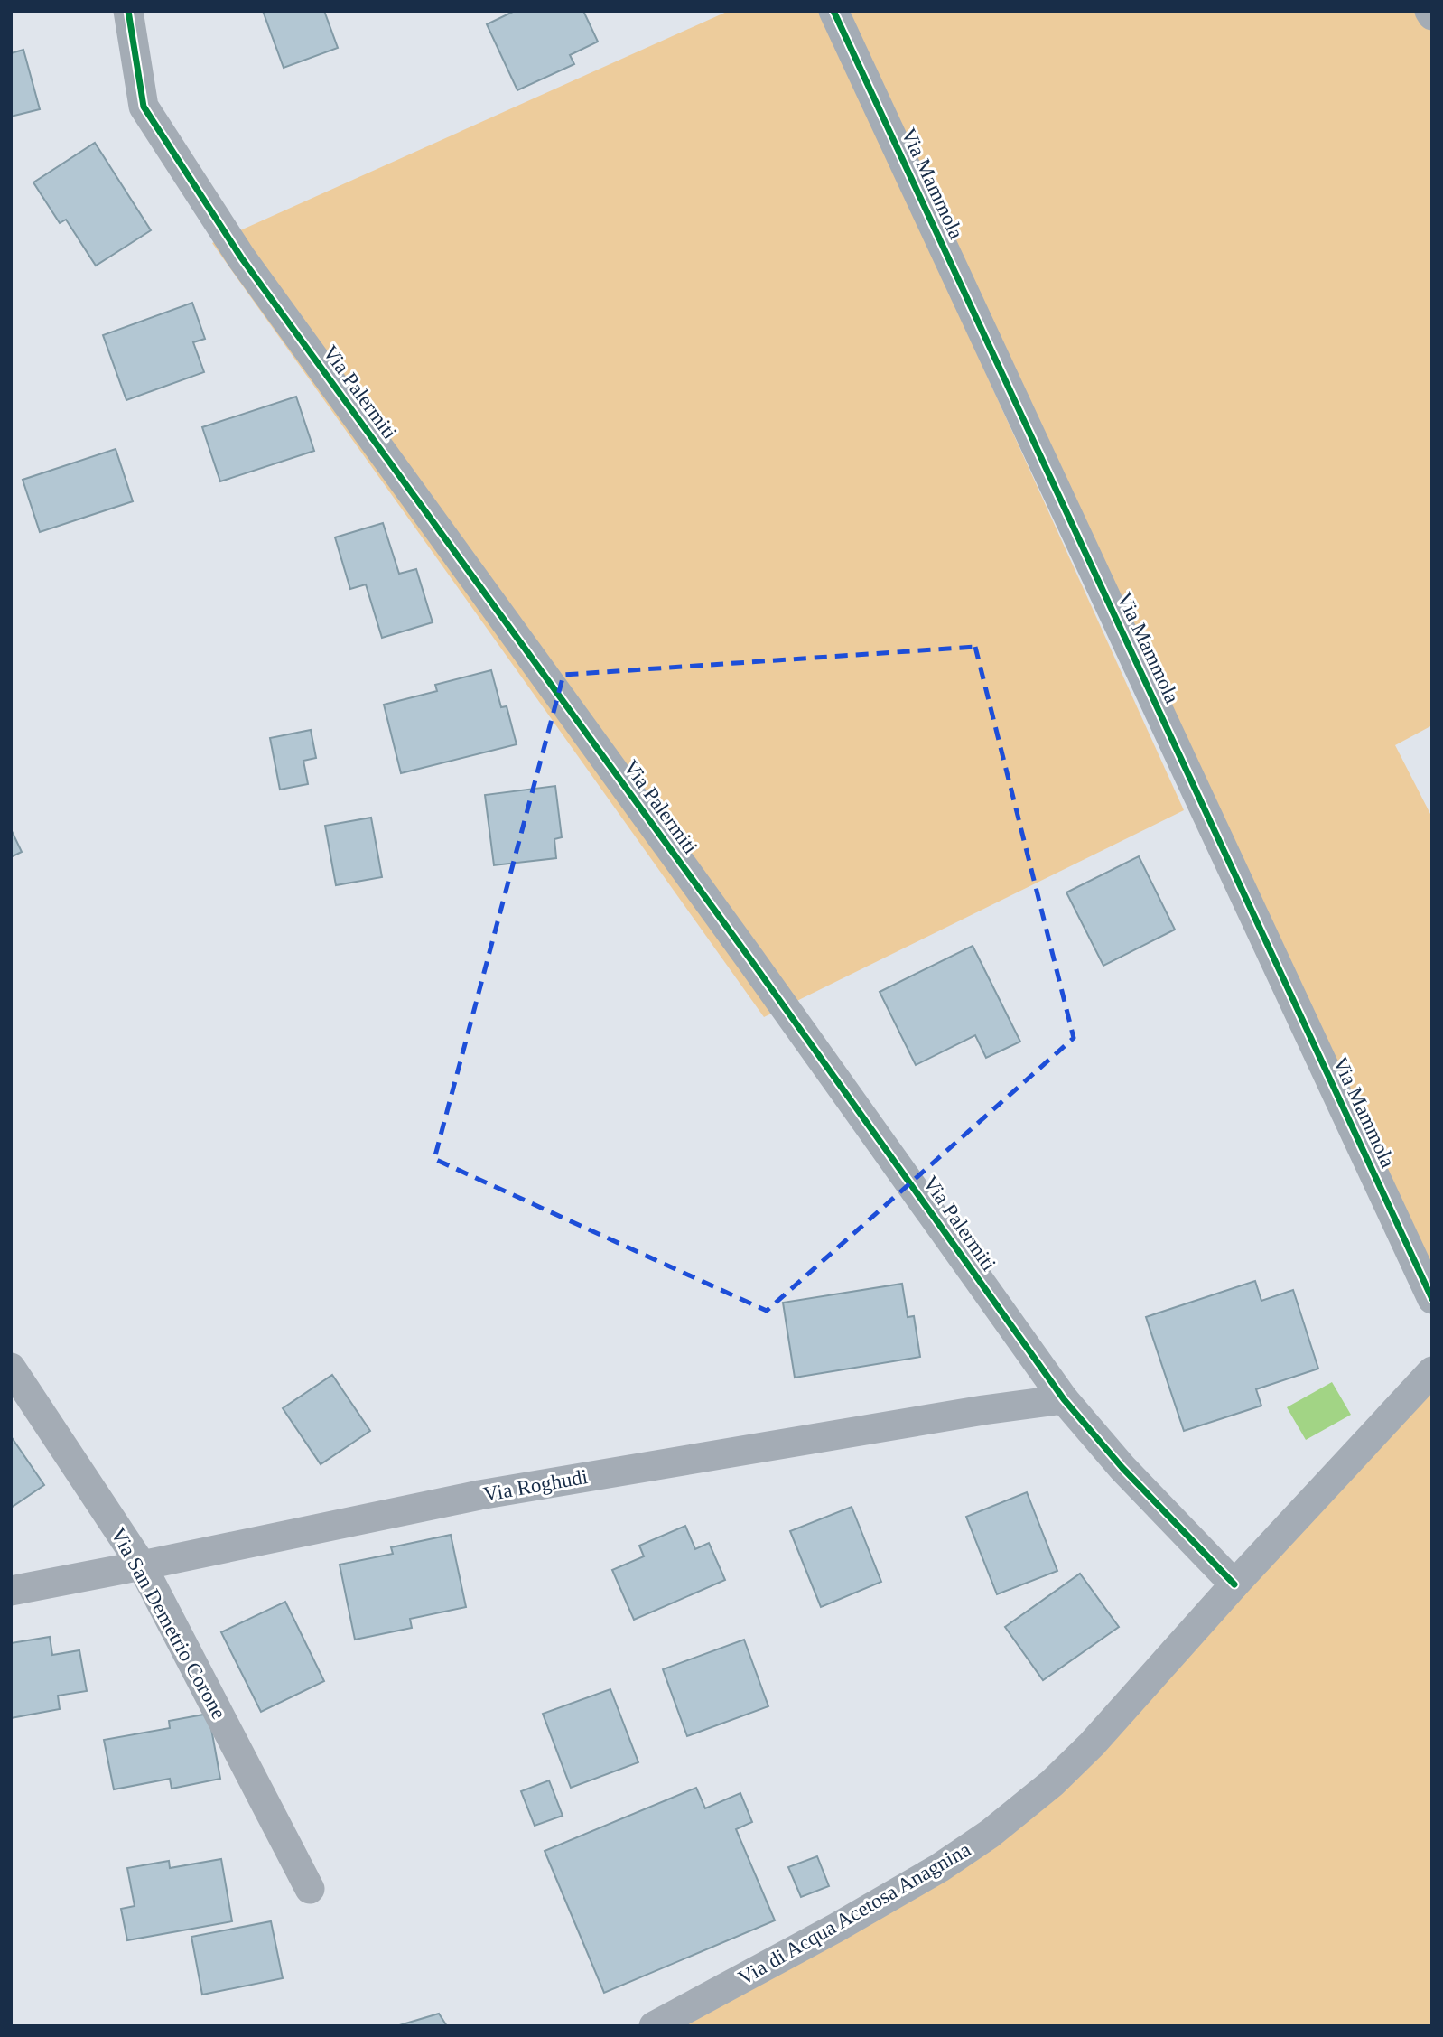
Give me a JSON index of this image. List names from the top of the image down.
{
  "streets": {
    "street": [
      "Via Mammola",
      "Via Palermiti",
      "Via Roghudi",
      "Via San Demetrio Corone",
      "Via di Acqua Acetosa Anagnina"
    ]
  },
  "crossings": [
    ["Via Palermiti", "Via Roghudi"],
    ["Via Palermiti", "Via di Acqua Acetosa Anagnina"],
    ["Via Roghudi", "Via San Demetrio Corone"]
  ]
}
